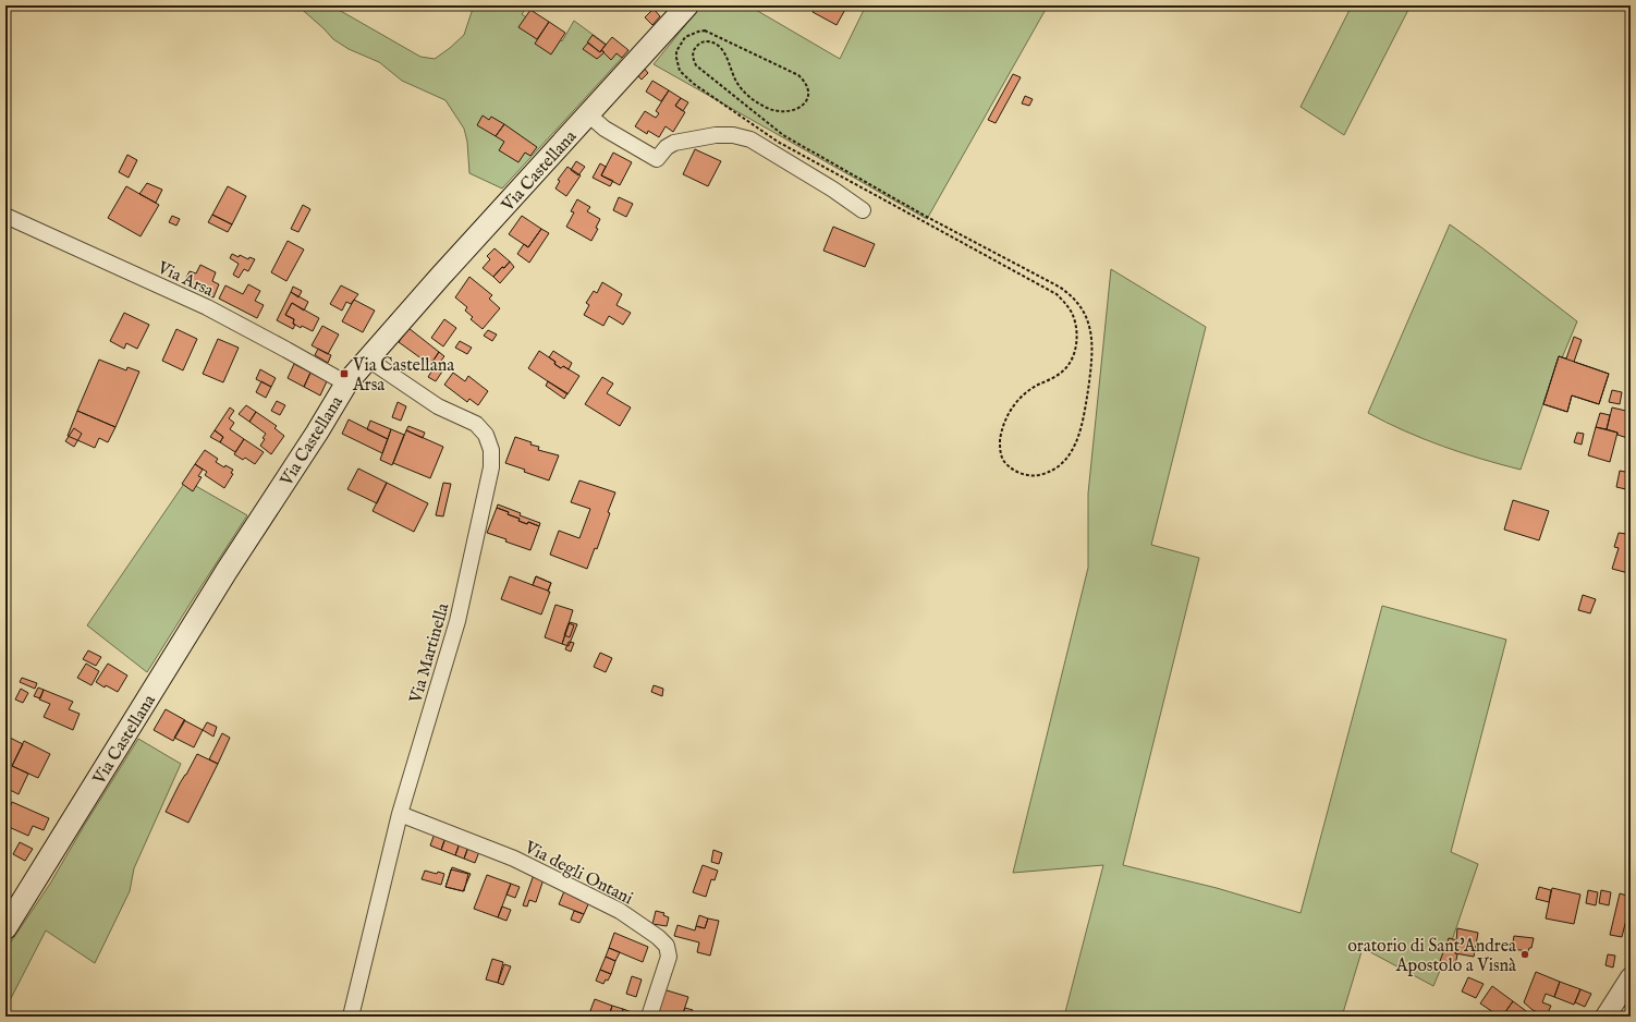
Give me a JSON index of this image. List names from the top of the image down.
{
  "streets": {
    "main road": ["Via Castellana"],
    "street": ["Via Arsa", "Via Martinella", "Via degli Ontani"]
  },
  "crossings": [
    ["Via Castellana", "Via Arsa"],
    ["Via Castellana", "Via Martinella"],
    ["Via Martinella", "Via degli Ontani"]
  ],
  "places": {
    "transit": ["Via Castellana Arsa"],
    "other": ["oratorio di Sant'Andrea Apostolo a Visnà"]
  }
}
